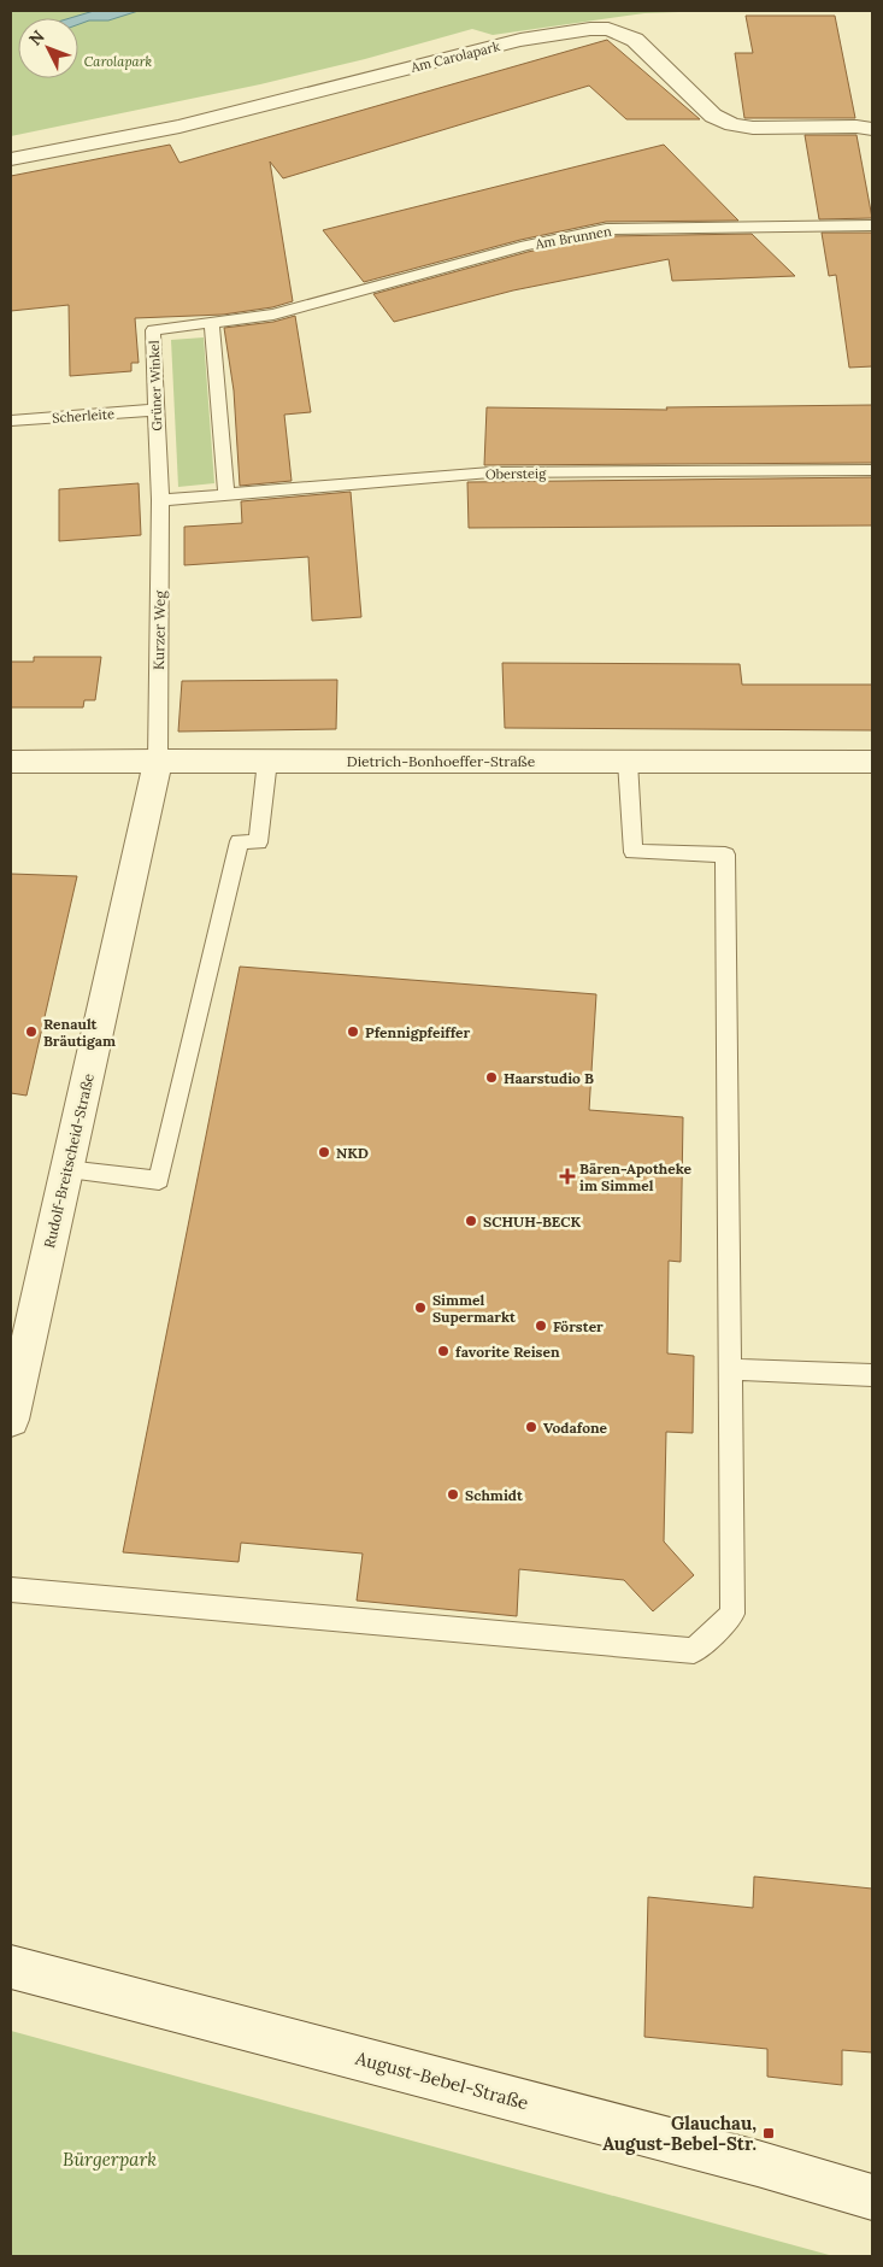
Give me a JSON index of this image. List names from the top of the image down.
{
  "streets": {
    "street": [
      "Am Carolapark",
      "Dietrich-Bonhoeffer-Straße",
      "Rudolf-Breitscheid-Straße",
      "August-Bebel-Straße"
    ],
    "lane": [
      "Am Brunnen",
      "Grüner Winkel",
      "Scherleite",
      "Obersteig",
      "Kurzer Weg"
    ]
  },
  "crossings": [
    ["Am Brunnen", "Grüner Winkel"],
    ["Grüner Winkel", "Scherleite"],
    ["Grüner Winkel", "Obersteig"],
    ["Grüner Winkel", "Kurzer Weg"],
    ["Obersteig", "Kurzer Weg"],
    ["Kurzer Weg", "Dietrich-Bonhoeffer-Straße"],
    ["Kurzer Weg", "Rudolf-Breitscheid-Straße"],
    ["Dietrich-Bonhoeffer-Straße", "Rudolf-Breitscheid-Straße"]
  ],
  "parks": ["Carolapark", "Bürgerpark"],
  "places": {
    "other": [
      "Renault Bräutigam",
      "Pfennigpfeiffer",
      "Haarstudio B",
      "NKD",
      "SCHUH-BECK",
      "Simmel Supermarkt",
      "Förster",
      "favorite Reisen",
      "Vodafone",
      "Schmidt"
    ],
    "health": ["Bären-Apotheke im Simmel"],
    "transit": ["Glauchau, August-Bebel-Str."]
  },
  "north": "top left"
}
